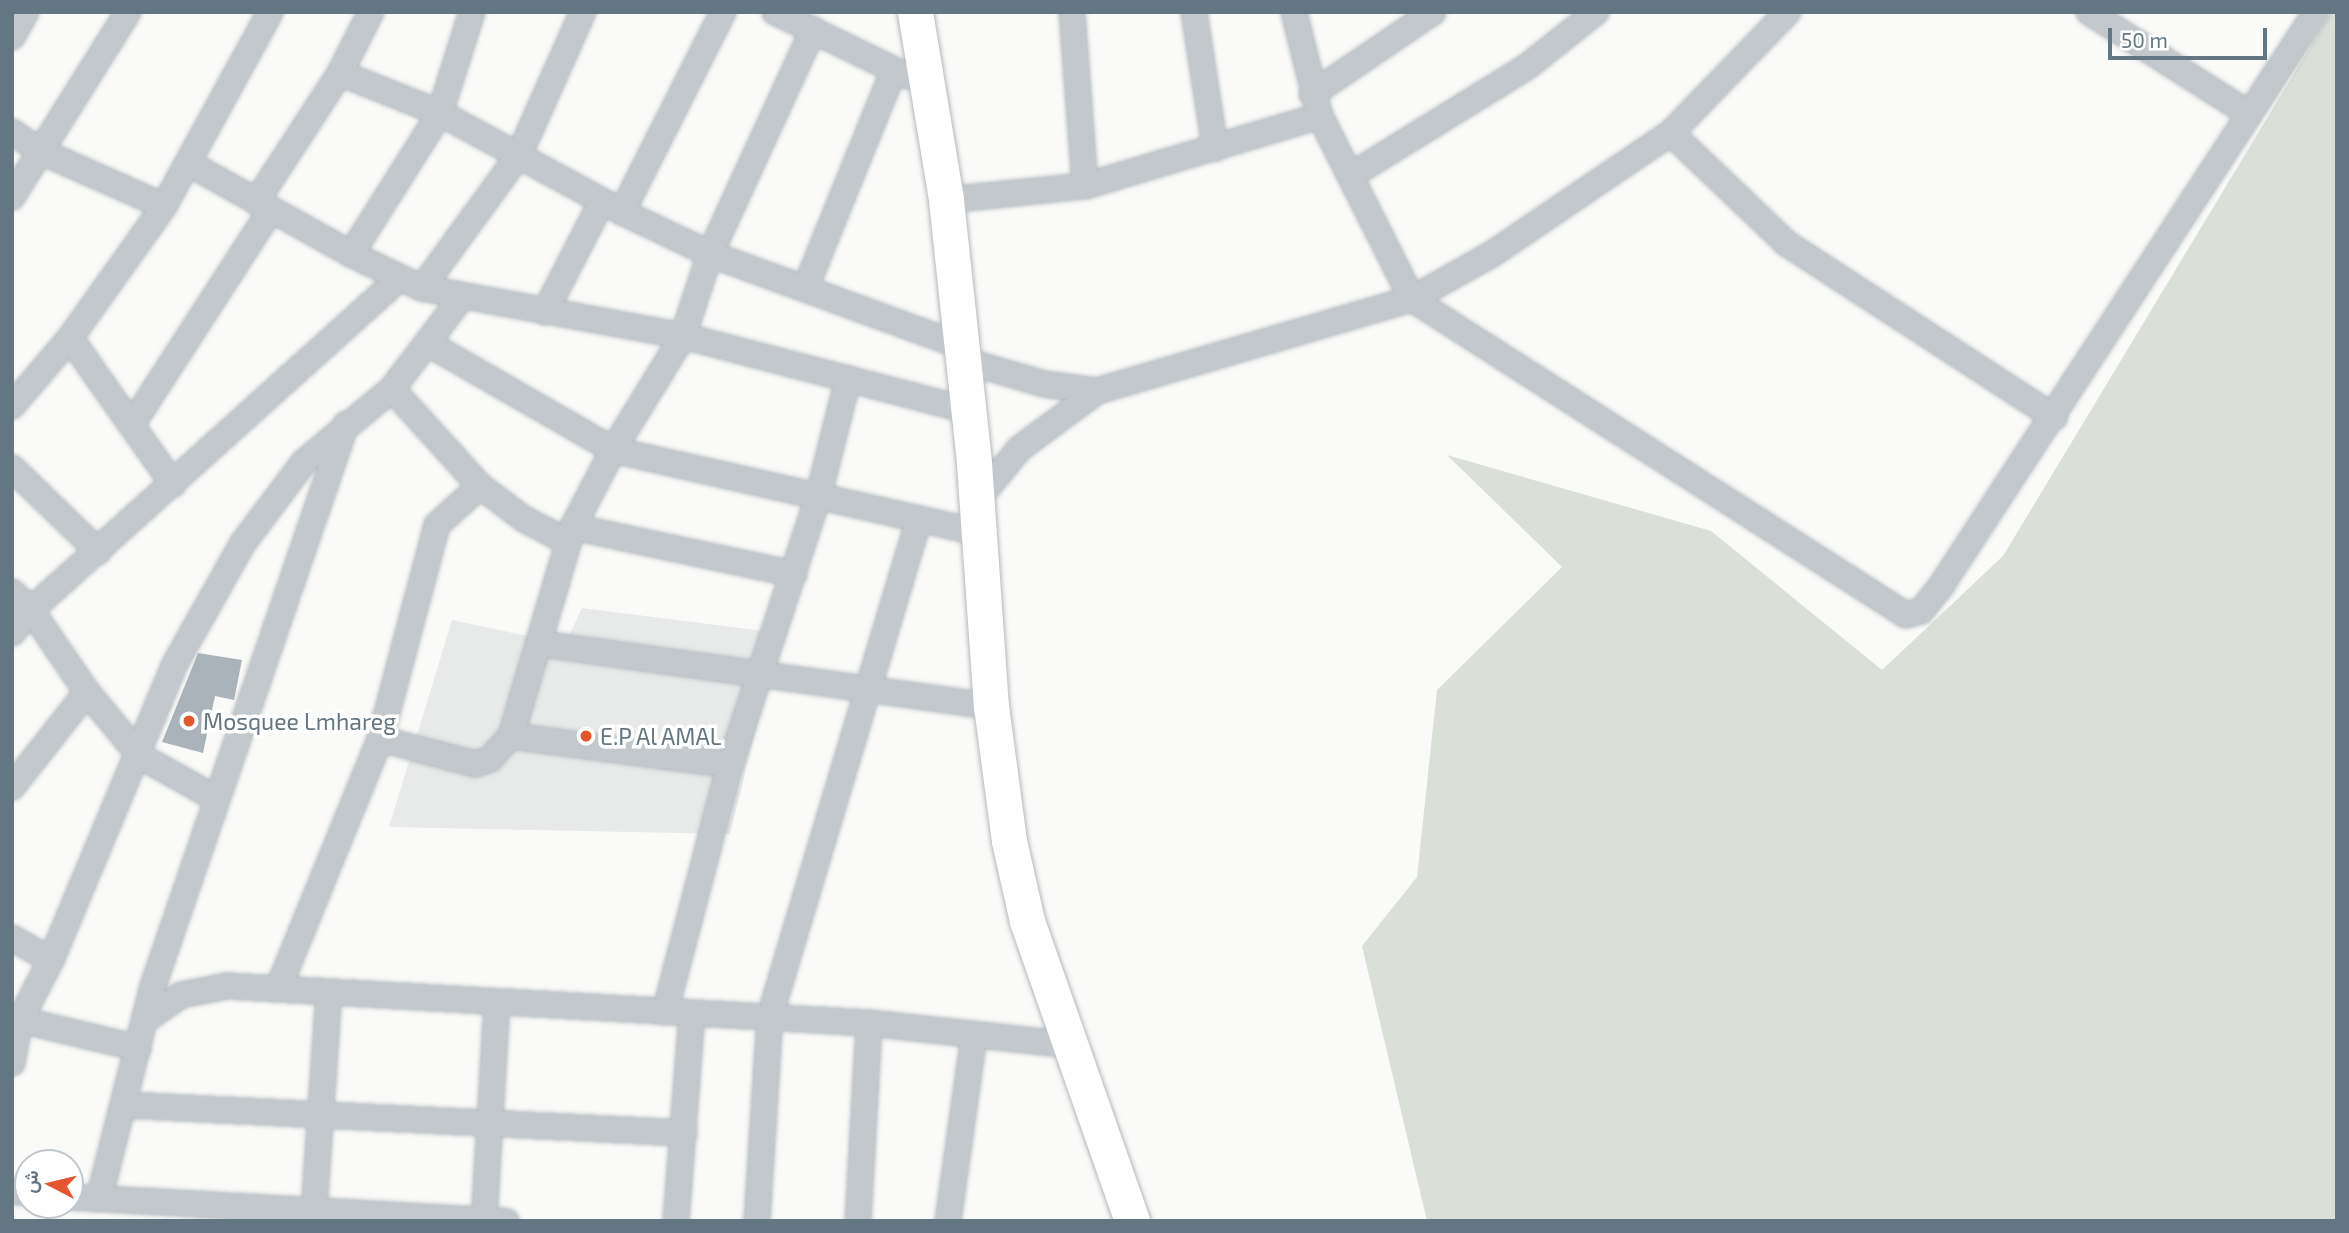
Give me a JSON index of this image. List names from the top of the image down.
{
  "places": ["Mosquee Lmhareg", "E.P Al AMAL"],
  "scale_bar": "50 m",
  "north": "left"
}
